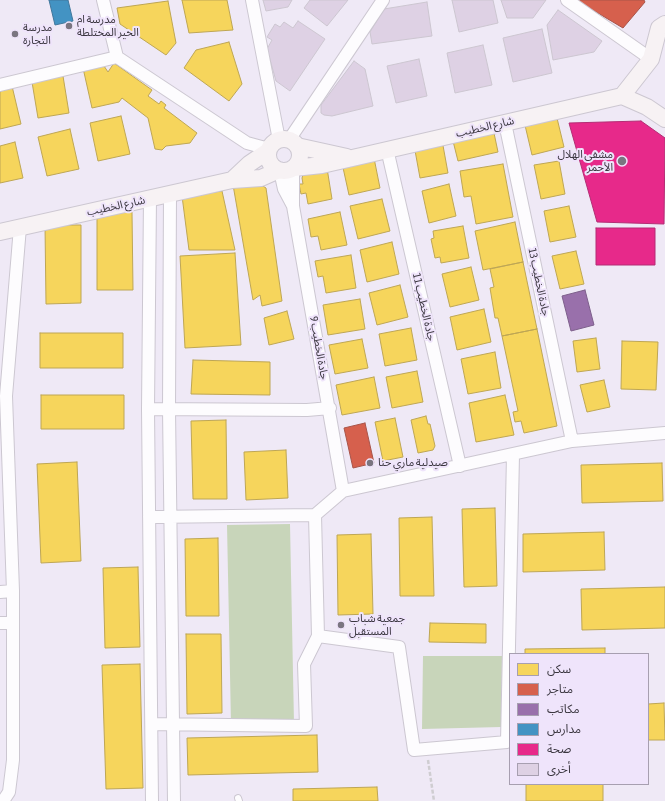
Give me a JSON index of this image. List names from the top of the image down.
{
  "streets": {
    "main road": ["شارع الخطيب"],
    "street": ["جادة الخطيب 13", "جادة الخطيب 11", "جادة الخطيب 9"]
  },
  "crossings": [
    ["شارع الخطيب", "جادة الخطيب 13"],
    ["شارع الخطيب", "جادة الخطيب 11"],
    ["شارع الخطيب", "جادة الخطيب 9"]
  ],
  "places": [
    "مدرسة ام الخير المختلطة",
    "مدرسة التجارة",
    "مشفى الهلال الأحمر",
    "صيدلية ماري حنا",
    "جمعية شباب المستقبل"
  ],
  "legend": [
    "سكن",
    "متاجر",
    "مكاتب",
    "مدارس",
    "صحة",
    "أخرى"
  ]
}
